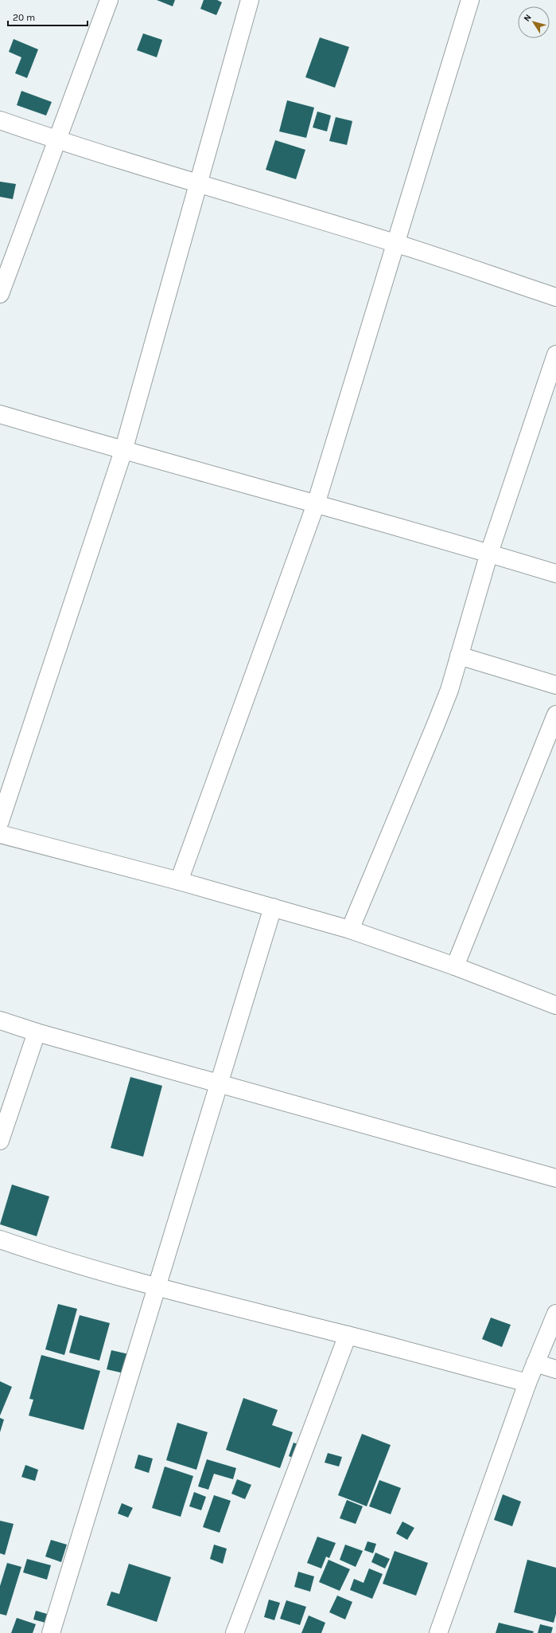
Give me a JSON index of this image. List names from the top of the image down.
{
  "scale_bar": "20 m",
  "north": "top left"
}
